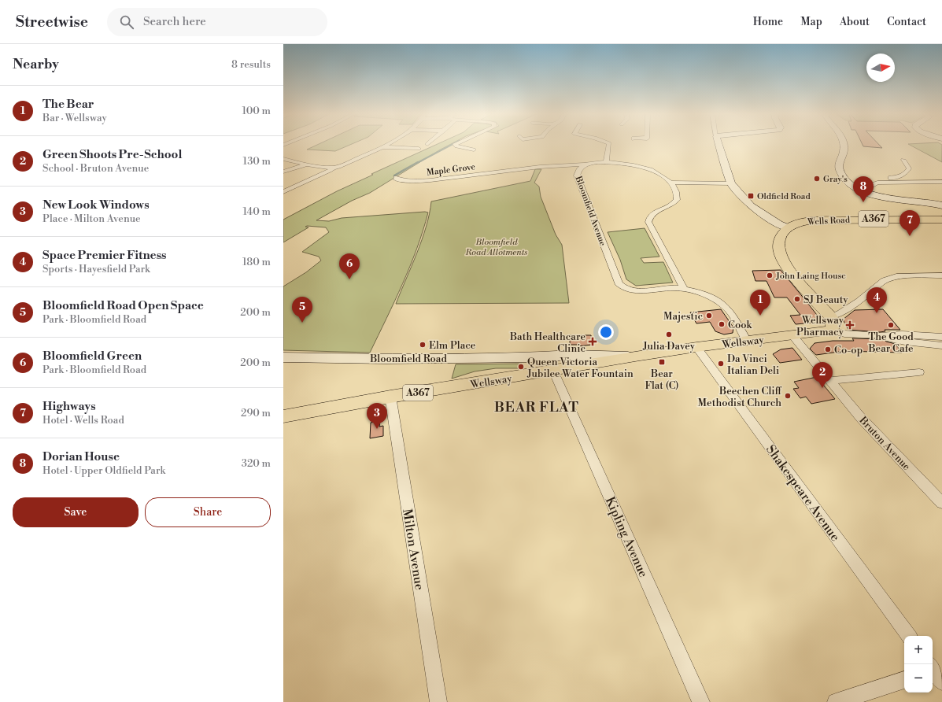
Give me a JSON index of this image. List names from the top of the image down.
{
  "streets": {
    "main road": ["A367", "Wells Road", "Wellsway"],
    "street": [
      "Maple Grove",
      "Bloomfield Avenue",
      "Bloomfield Road",
      "Bruton Avenue",
      "Shakespeare Avenue",
      "Kipling Avenue",
      "Milton Avenue"
    ]
  },
  "crossings": [
    ["Maple Grove", "Bloomfield Avenue"],
    ["Bloomfield Avenue", "Wellsway"],
    ["Wellsway", "Bloomfield Road"],
    ["Wellsway", "Bruton Avenue"],
    ["Wellsway", "Shakespeare Avenue"],
    ["Wellsway", "Kipling Avenue"],
    ["Wellsway", "Milton Avenue"],
    ["Bloomfield Road", "Kipling Avenue"]
  ],
  "districts": ["BEAR FLAT"],
  "parks": ["Bloomfield Road Allotments"],
  "places": {
    "other": [
      "Gray's",
      "John Laing House",
      "SJ Beauty",
      "Majestic",
      "Cook",
      "The Good Bear Cafe",
      "Julia Davey",
      "Elm Place",
      "Co-op",
      "Da Vinci Italian Deli",
      "Queen Victoria Jubilee Water Fountain",
      "Beechen Cliff Methodist Church"
    ],
    "transit": ["Oldfield Road", "Bear Flat (C)"],
    "health": ["Wellsway Pharmacy", "Bath Healthcare Clinic"]
  },
  "north": "right",
  "page": {
    "header": "Streetwise",
    "search": "Search here",
    "nav": [
      "Home",
      "Map",
      "About",
      "Contact"
    ],
    "heading": ["Nearby", "8 results"],
    "list": [
      {
        "mark": "1",
        "name": "The Bear",
        "note": "Bar · Wellsway",
        "value": "100 m"
      },
      {
        "mark": "2",
        "name": "Green Shoots Pre-School",
        "note": "School · Bruton Avenue",
        "value": "130 m"
      },
      {
        "mark": "3",
        "name": "New Look Windows",
        "note": "Place · Milton Avenue",
        "value": "140 m"
      },
      {
        "mark": "4",
        "name": "Space Premier Fitness",
        "note": "Sports · Hayesfield Park",
        "value": "180 m"
      },
      {
        "mark": "5",
        "name": "Bloomfield Road Open Space",
        "note": "Park · Bloomfield Road",
        "value": "200 m"
      },
      {
        "mark": "6",
        "name": "Bloomfield Green",
        "note": "Park · Bloomfield Road",
        "value": "200 m"
      },
      {
        "mark": "7",
        "name": "Highways",
        "note": "Hotel · Wells Road",
        "value": "290 m"
      },
      {
        "mark": "8",
        "name": "Dorian House",
        "note": "Hotel · Upper Oldfield Park",
        "value": "320 m"
      }
    ],
    "pins": [
      "8",
      "7",
      "6",
      "4",
      "1",
      "5",
      "2",
      "3"
    ],
    "buttons": ["Save", "Share"],
    "map_buttons": ["+", "−"]
  }
}
